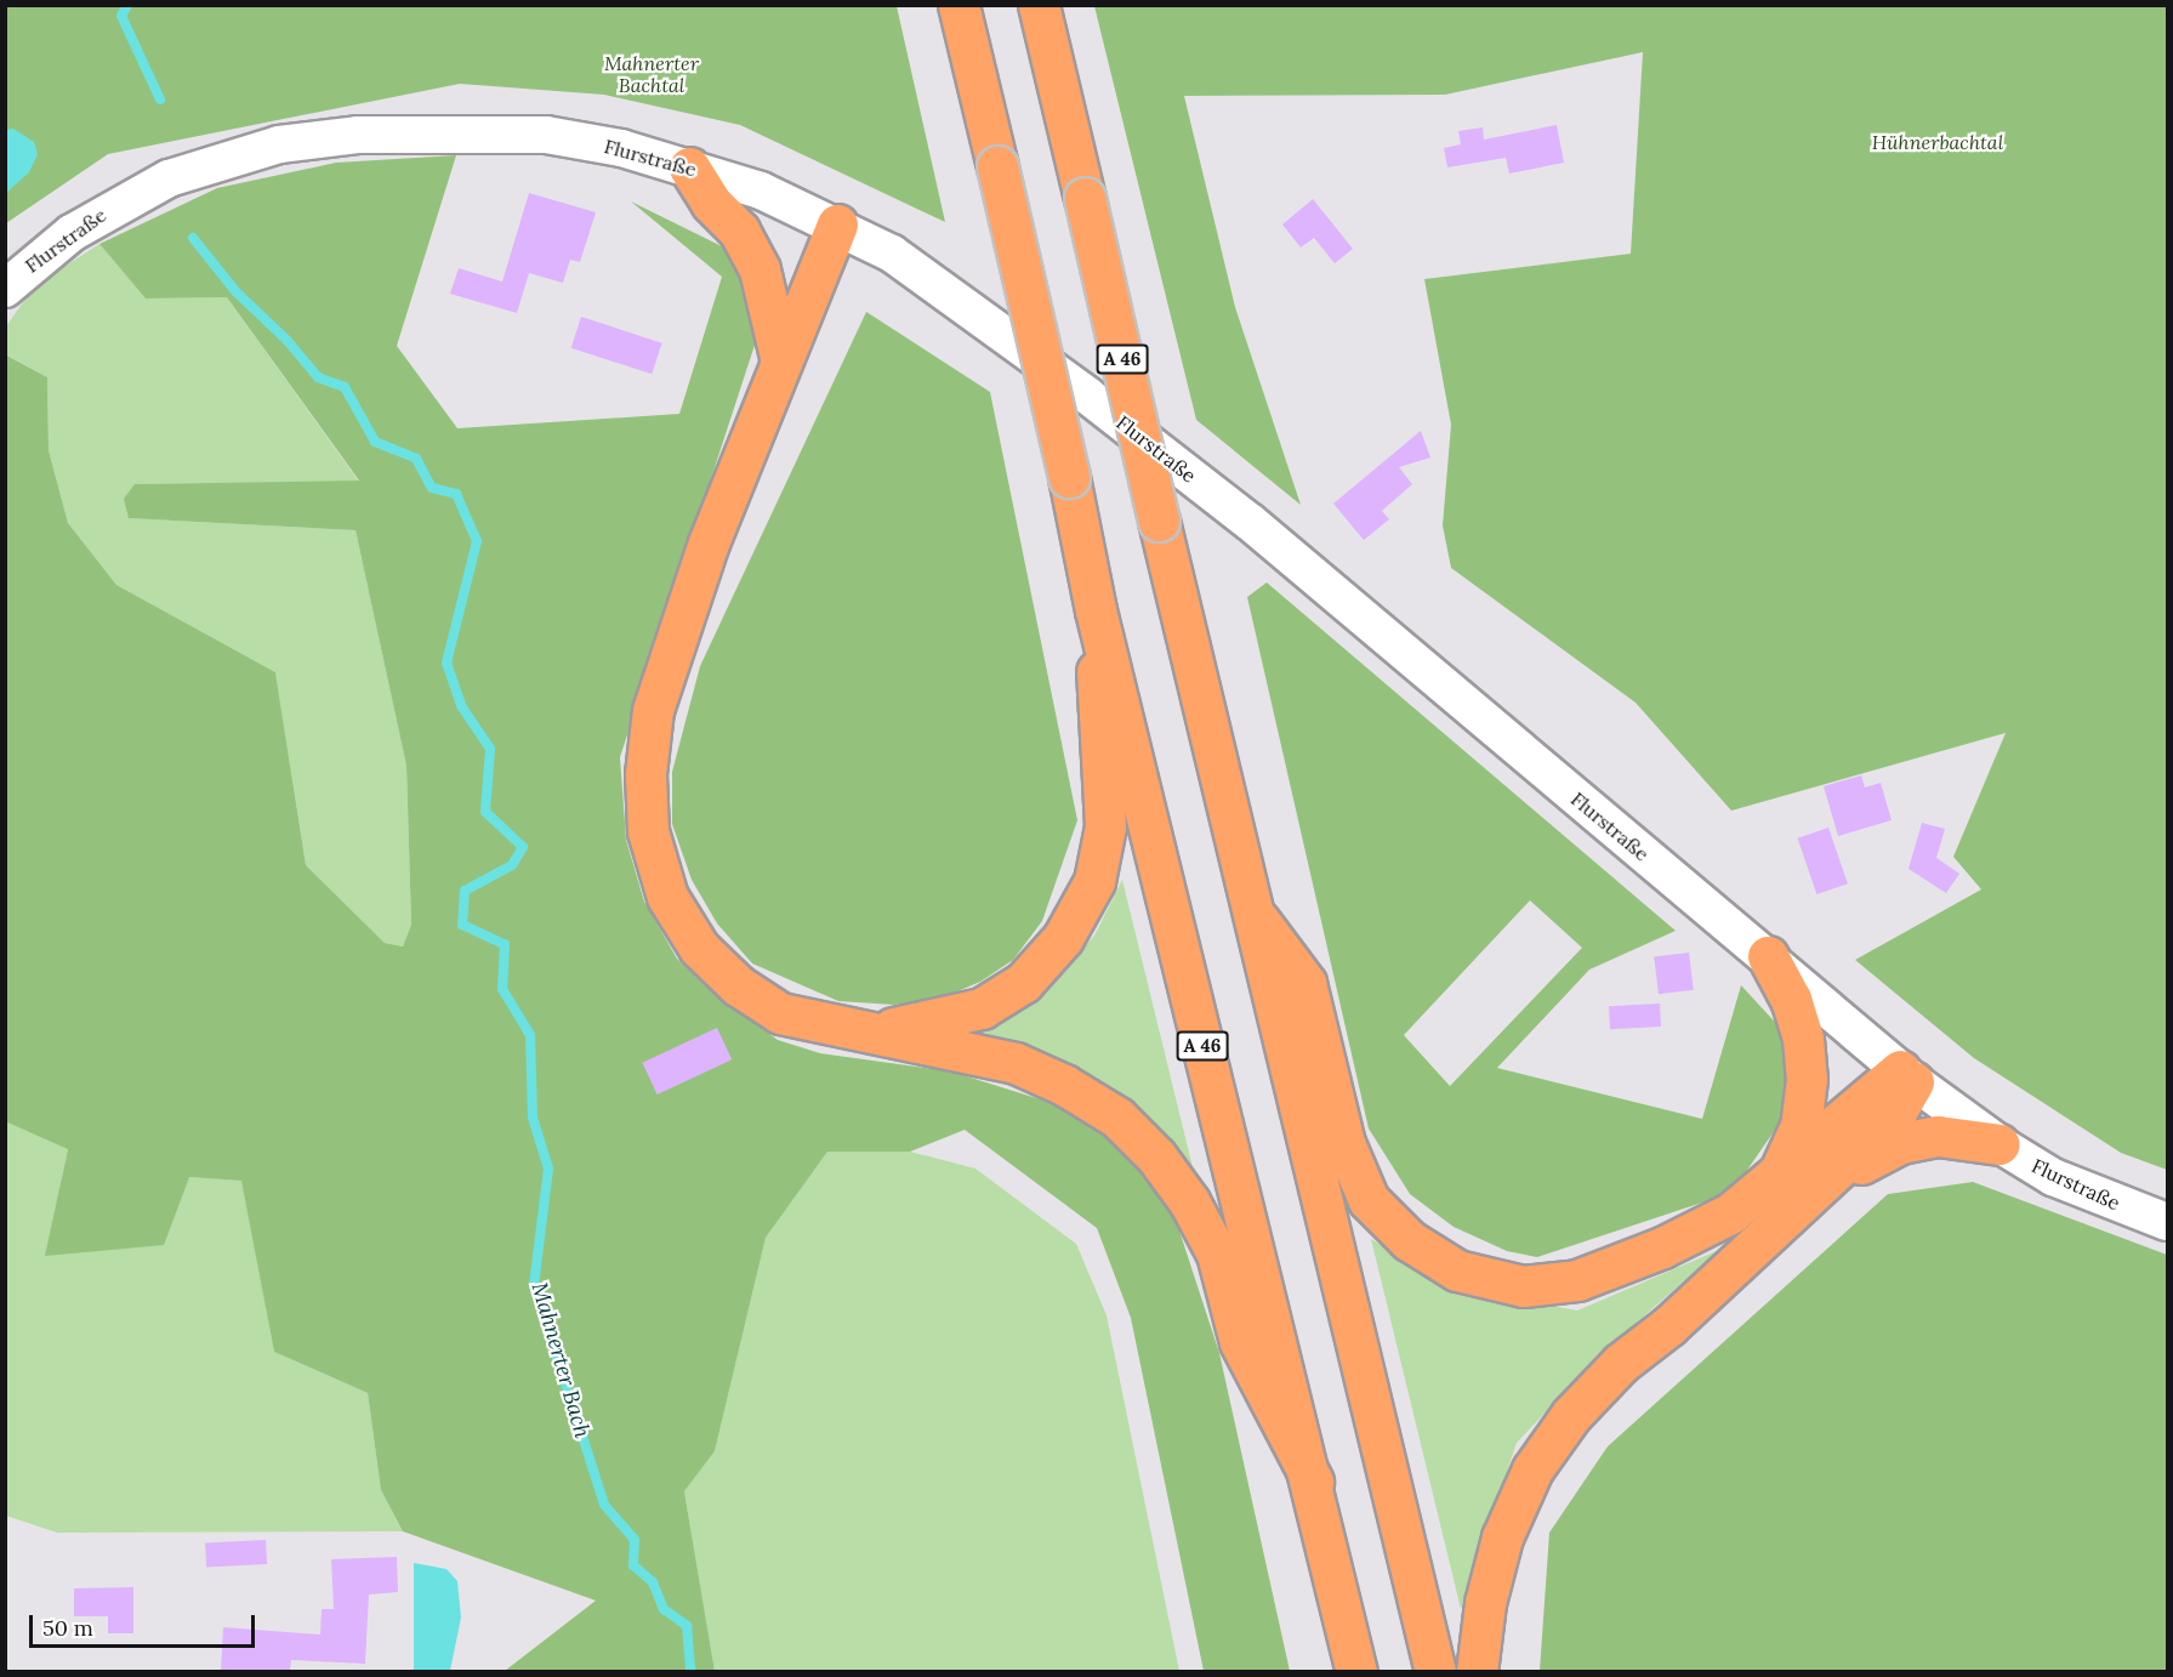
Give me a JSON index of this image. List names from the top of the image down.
{
  "streets": {
    "highway": ["A 46"],
    "main road": ["Flurstraße"]
  },
  "water": ["Mahnerter Bach"],
  "parks": ["Mahnerter Bachtal", "Hühnerbachtal"],
  "scale_bar": "50 m"
}
